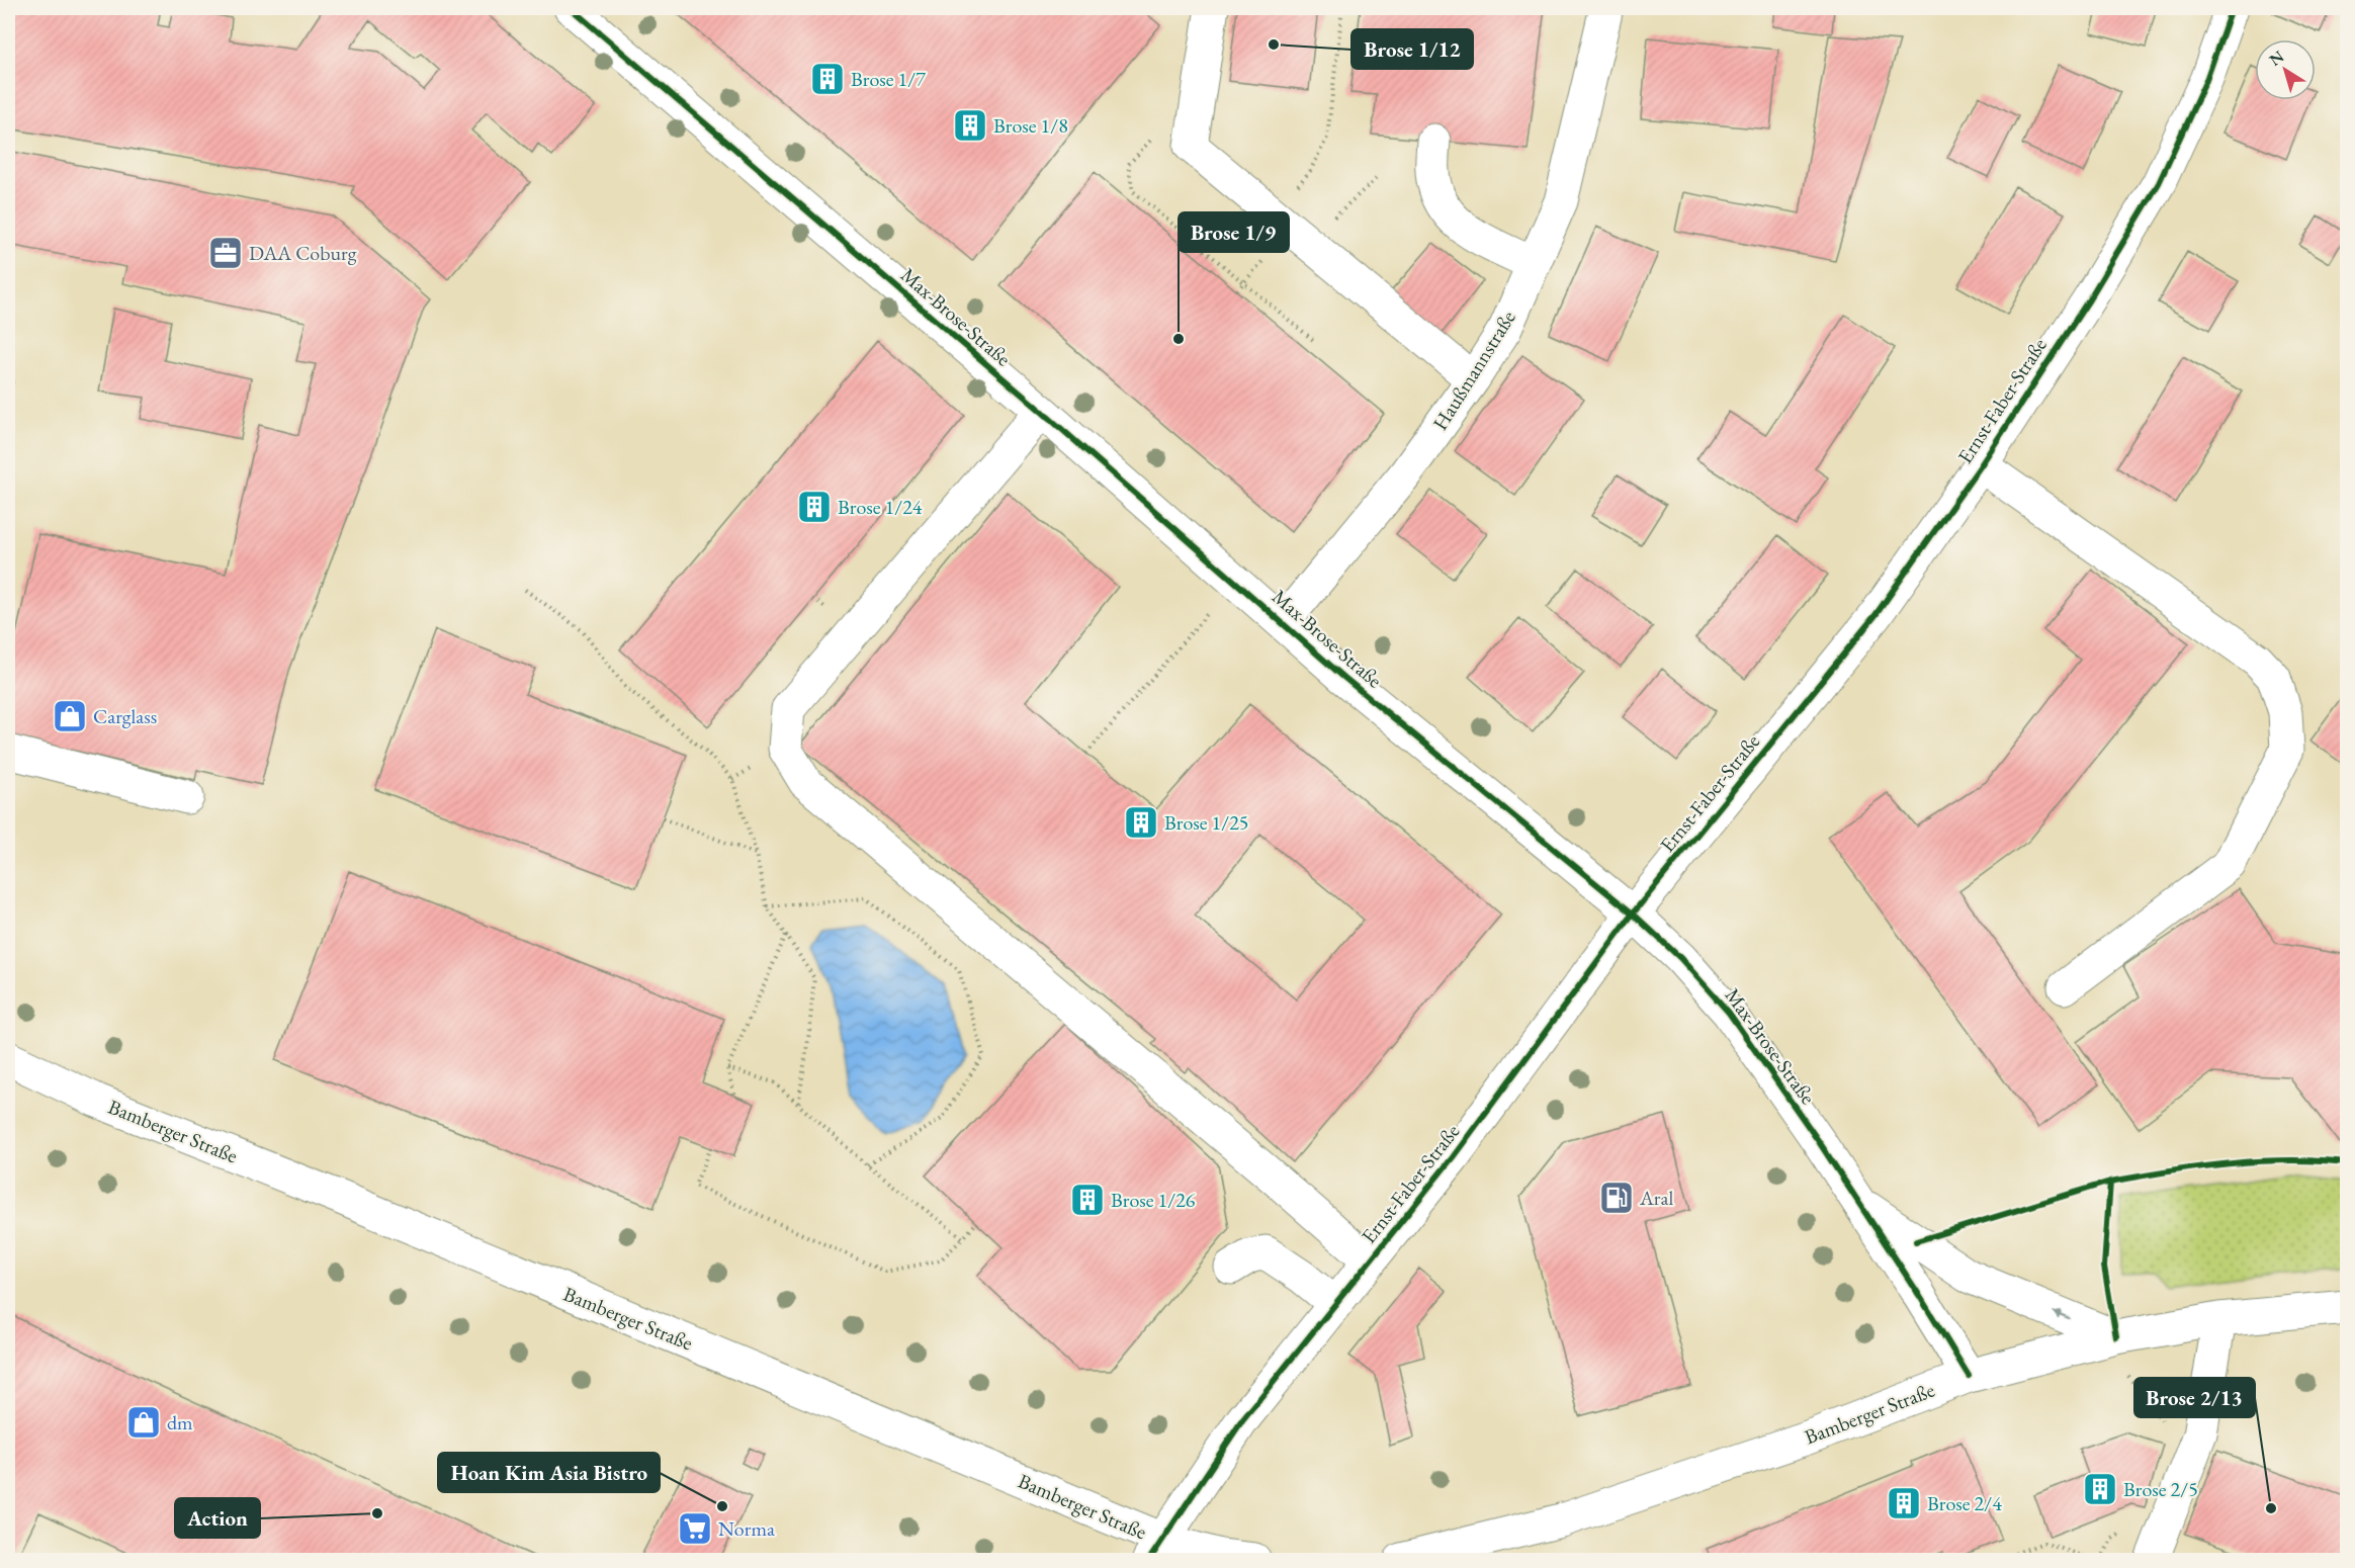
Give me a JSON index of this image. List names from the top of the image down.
{
  "streets": {
    "street": [
      "Max-Brose-Straße",
      "Haußmannstraße",
      "Ernst-Faber-Straße",
      "Bamberger Straße"
    ]
  },
  "crossings": [
    ["Max-Brose-Straße", "Haußmannstraße"],
    ["Max-Brose-Straße", "Ernst-Faber-Straße"],
    ["Max-Brose-Straße", "Bamberger Straße"],
    ["Ernst-Faber-Straße", "Bamberger Straße"]
  ],
  "places": {
    "other": [
      "Brose 1/12",
      "Brose 1/9",
      "Hoan Kim Asia Bistro",
      "Brose 2/13",
      "Action"
    ],
    "building": [
      "Brose 1/7",
      "Brose 1/8",
      "Brose 1/24",
      "Brose 1/25",
      "Brose 1/26",
      "Brose 2/5",
      "Brose 2/4"
    ],
    "office": ["DAA Coburg"],
    "shop": ["Carglass", "dm"],
    "fuel station": ["Aral"],
    "supermarket": ["Norma"]
  },
  "north": "top left"
}
